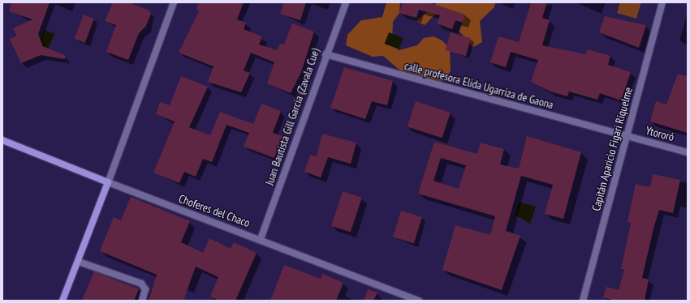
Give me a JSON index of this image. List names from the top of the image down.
{
  "streets": {
    "main road": ["Choferes del Chaco"],
    "street": [
      "calle profesora Elida Ugarriza de Gaona",
      "Juan Bautista Gill Garcia (Zavala Cue)",
      "Ytororó",
      "Capitán Aparicio Figari Riquelme"
    ]
  },
  "crossings": [
    ["calle profesora Elida Ugarriza de Gaona", "Juan Bautista Gill Garcia (Zavala Cue)"],
    ["calle profesora Elida Ugarriza de Gaona", "Ytororó"],
    ["calle profesora Elida Ugarriza de Gaona", "Capitán Aparicio Figari Riquelme"],
    ["Juan Bautista Gill Garcia (Zavala Cue)", "Choferes del Chaco"],
    ["Ytororó", "Capitán Aparicio Figari Riquelme"]
  ]
}
